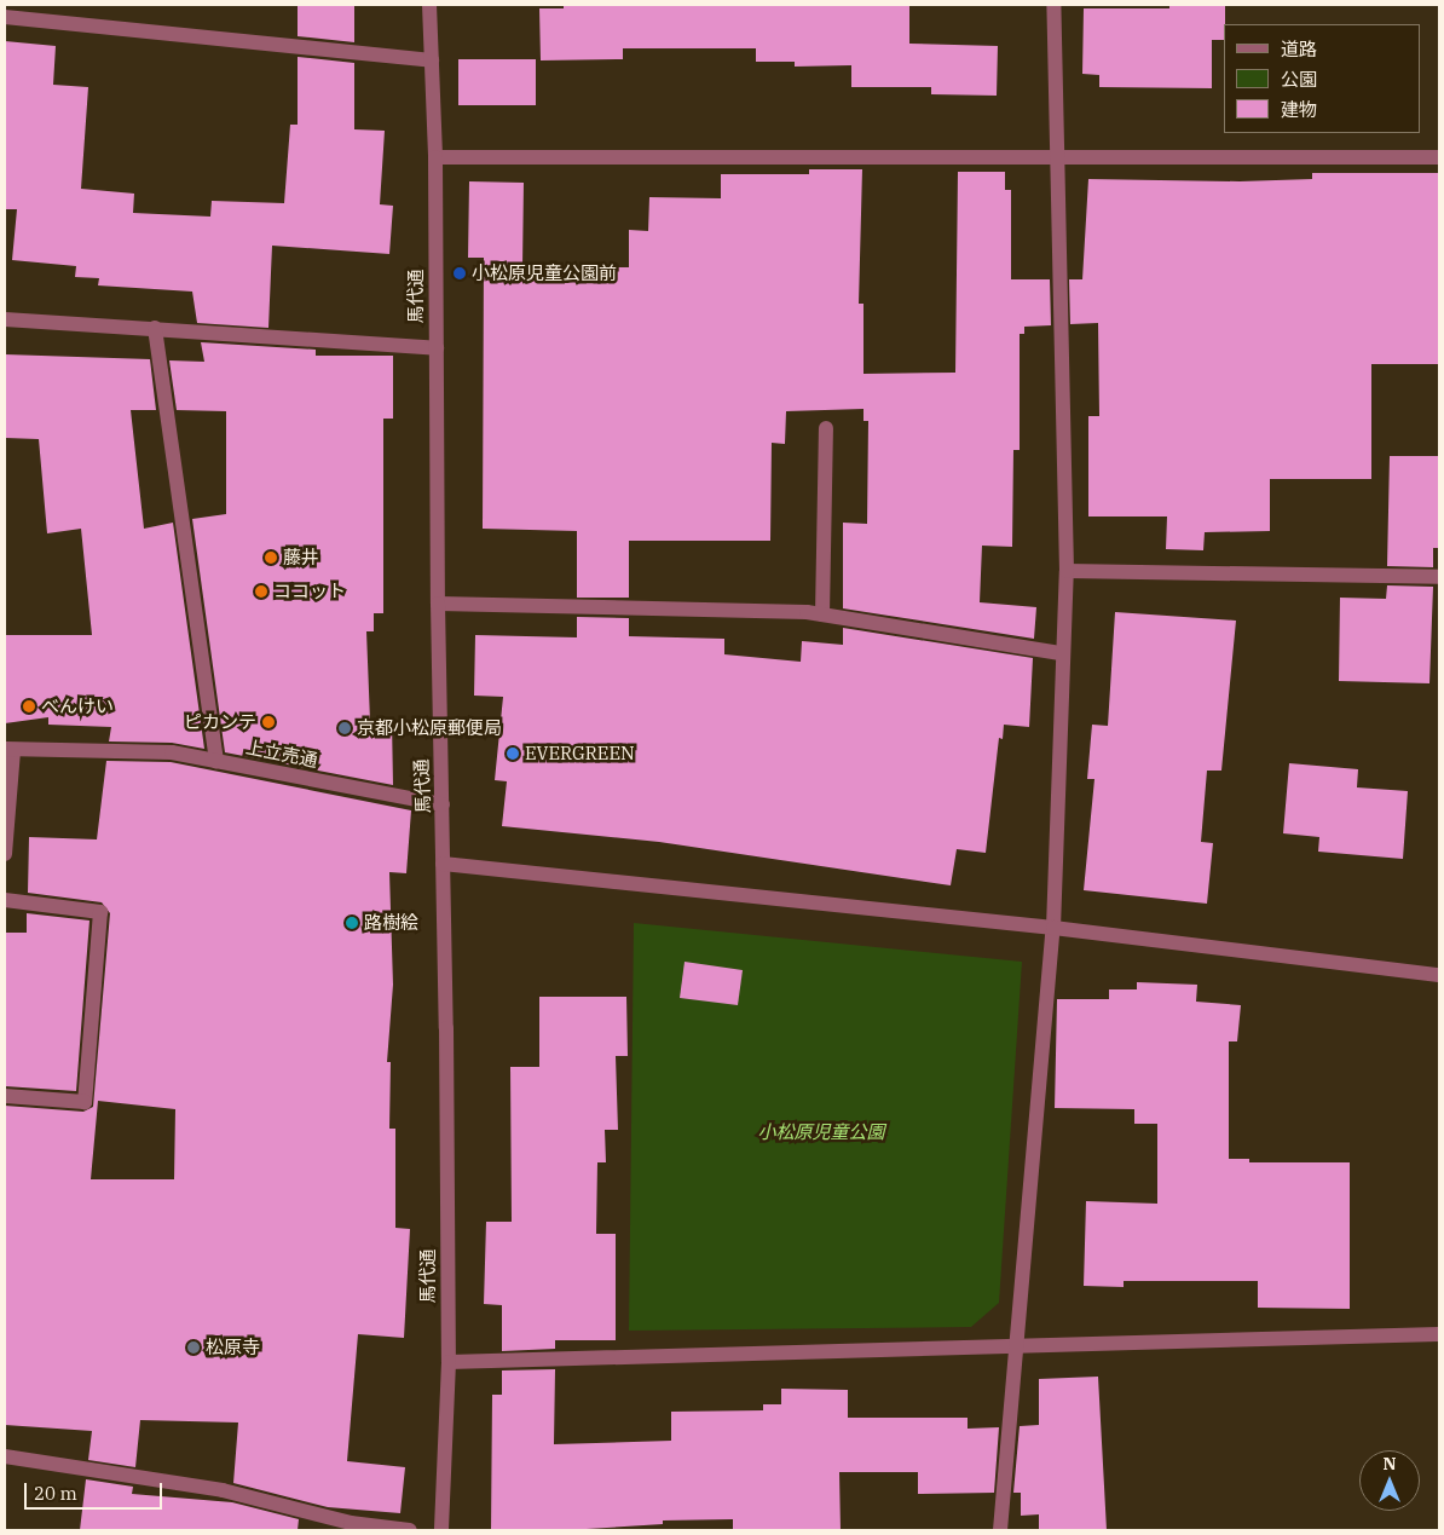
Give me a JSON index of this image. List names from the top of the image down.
{
  "streets": {
    "street": ["馬代通", "上立売通"]
  },
  "crossings": [
    ["馬代通", "上立売通"]
  ],
  "parks": ["小松原児童公園"],
  "places": [
    "小松原児童公園前",
    "藤井",
    "ココット",
    "べんけい",
    "ピカンテ",
    "京都小松原郵便局",
    "EVERGREEN",
    "路樹絵",
    "松原寺"
  ],
  "legend": ["道路", "公園", "建物"],
  "scale_bar": "20 m",
  "north": "top"
}
